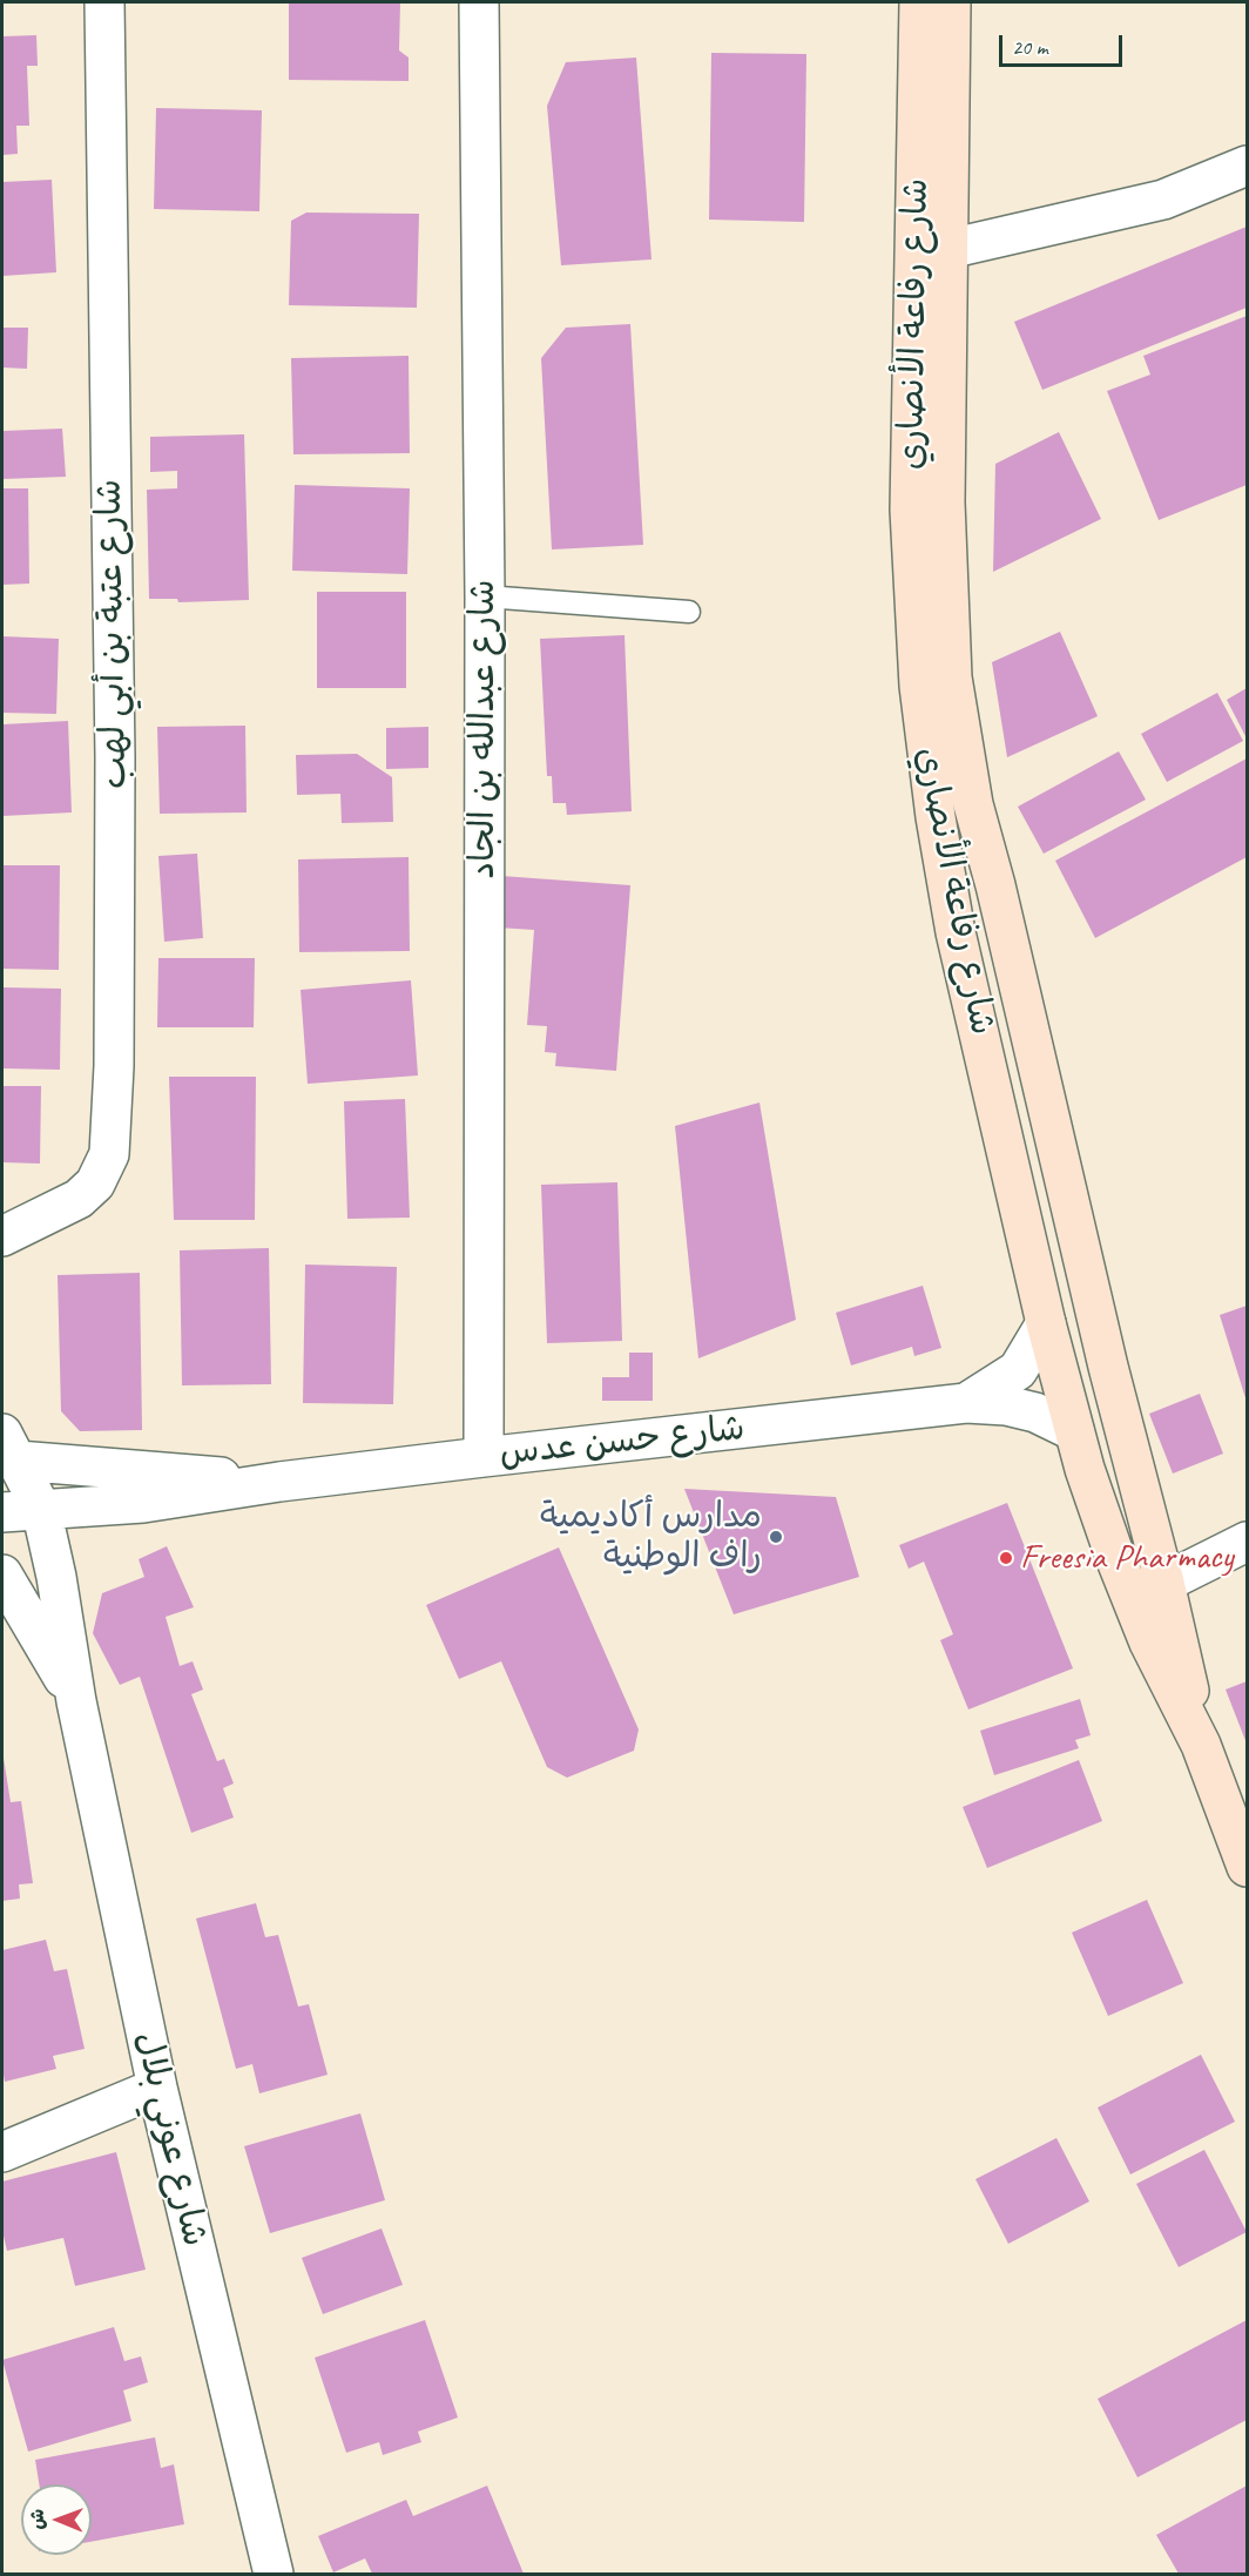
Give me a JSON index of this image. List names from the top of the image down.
{
  "streets": {
    "street": [
      "شارع رفاعة الأنصاري",
      "شارع عتبة بن أبي لهب",
      "شارع عبدالله بن الجاد",
      "شارع حسن عدس",
      "شارع عوني بلال"
    ]
  },
  "crossings": [
    ["شارع رفاعة الأنصاري", "شارع حسن عدس"],
    ["شارع عبدالله بن الجاد", "شارع حسن عدس"],
    ["شارع حسن عدس", "شارع عوني بلال"]
  ],
  "places": ["مدارس أكاديمية راف الوطنية", "Freesia Pharmacy"],
  "scale_bar": "20 m",
  "north": "left"
}
